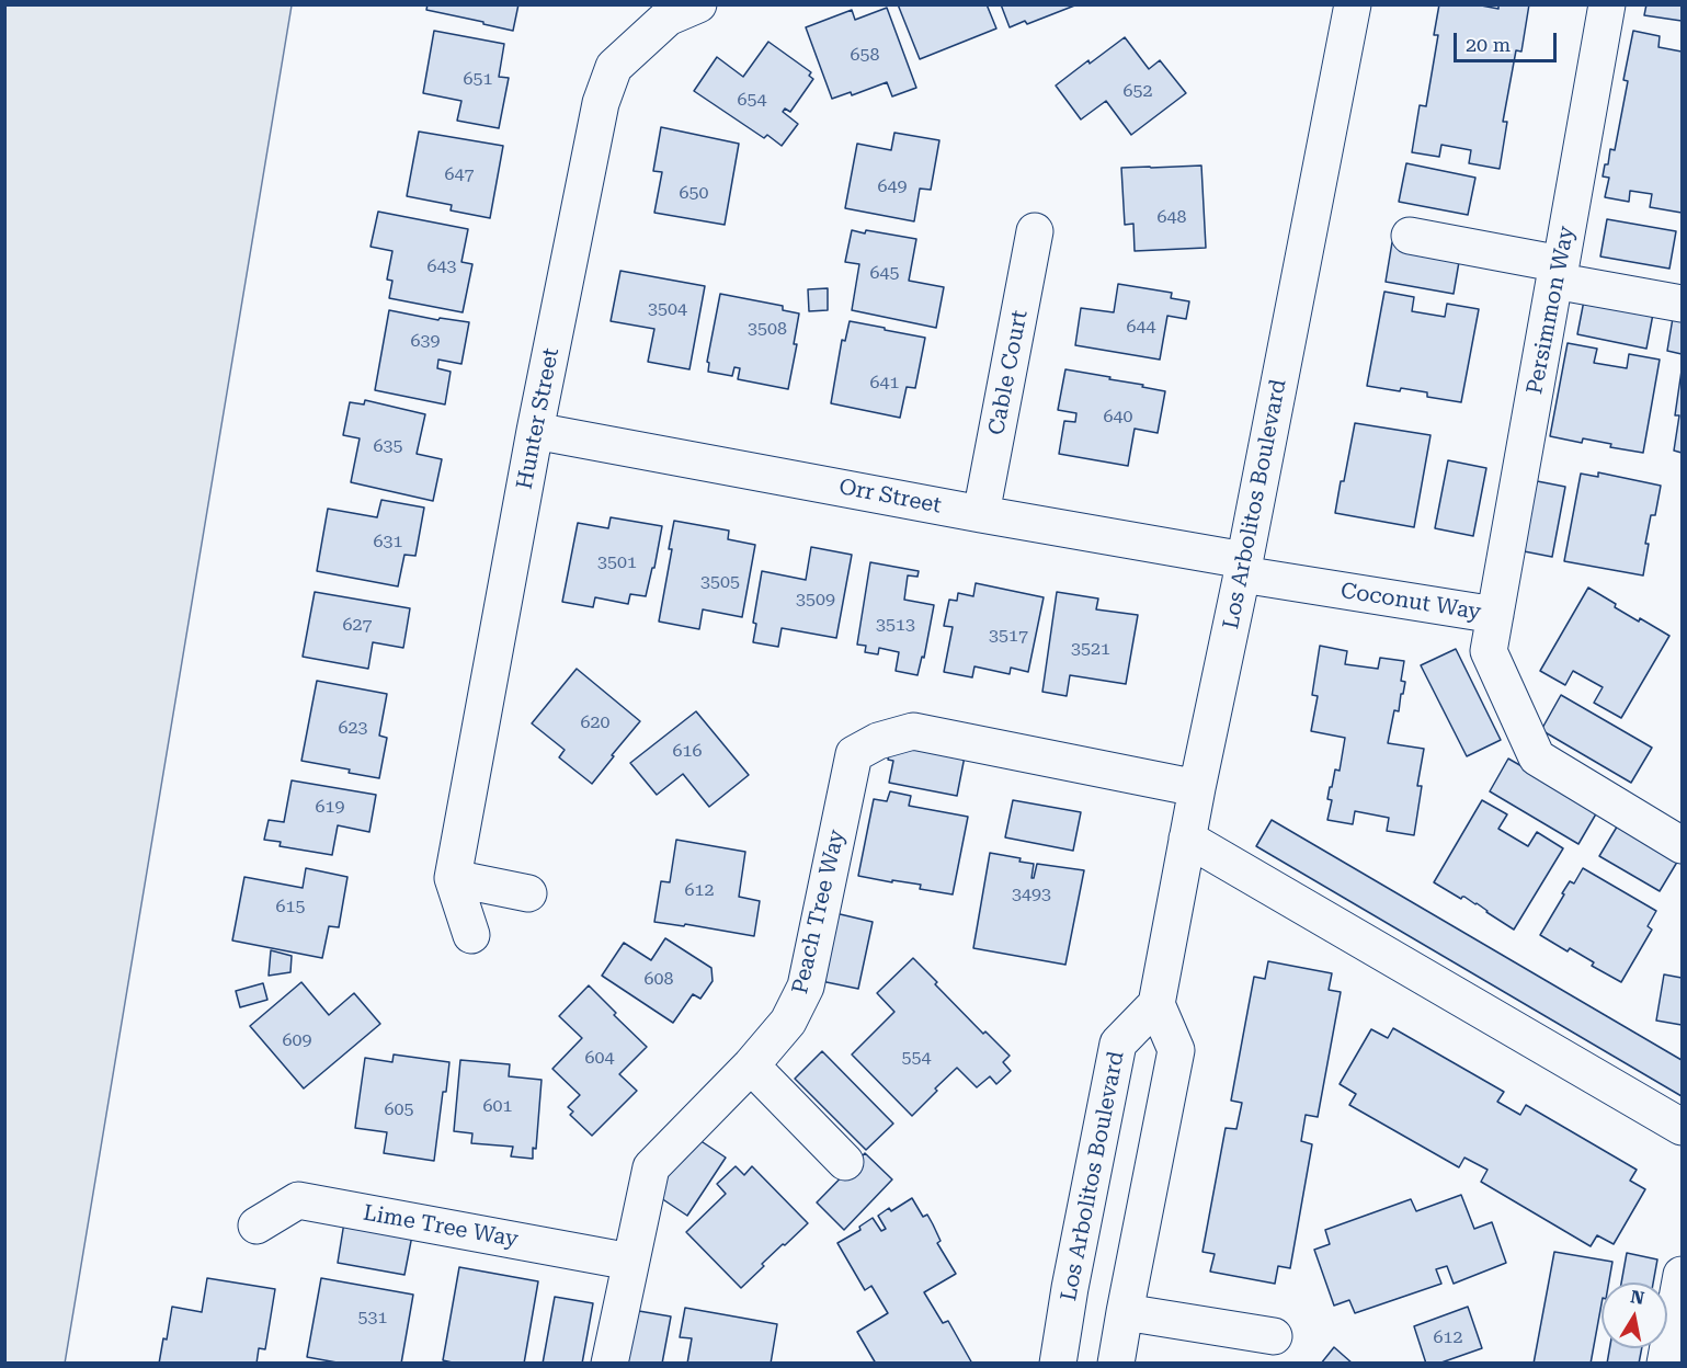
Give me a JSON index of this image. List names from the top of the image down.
{
  "streets": {
    "street": [
      "Persimmon Way",
      "Cable Court",
      "Hunter Street",
      "Orr Street",
      "Los Arbolitos Boulevard",
      "Coconut Way",
      "Peach Tree Way",
      "Lime Tree Way"
    ]
  },
  "crossings": [
    ["Persimmon Way", "Coconut Way"],
    ["Cable Court", "Orr Street"],
    ["Hunter Street", "Orr Street"],
    ["Orr Street", "Los Arbolitos Boulevard"],
    ["Orr Street", "Coconut Way"],
    ["Los Arbolitos Boulevard", "Coconut Way"],
    ["Los Arbolitos Boulevard", "Peach Tree Way"],
    ["Peach Tree Way", "Lime Tree Way"]
  ],
  "house_numbers": [
    "658",
    "651",
    "652",
    "654",
    "647",
    "649",
    "650",
    "648",
    "643",
    "645",
    "3504",
    "644",
    "3508",
    "639",
    "641",
    "640",
    "635",
    "631",
    "3501",
    "3505",
    "3509",
    "627",
    "3513",
    "3517",
    "3521",
    "620",
    "623",
    "616",
    "619",
    "612",
    "3493",
    "615",
    "608",
    "609",
    "604",
    "554",
    "601",
    "605",
    "531",
    "612"
  ],
  "scale_bar": "20 m",
  "north": "top"
}
